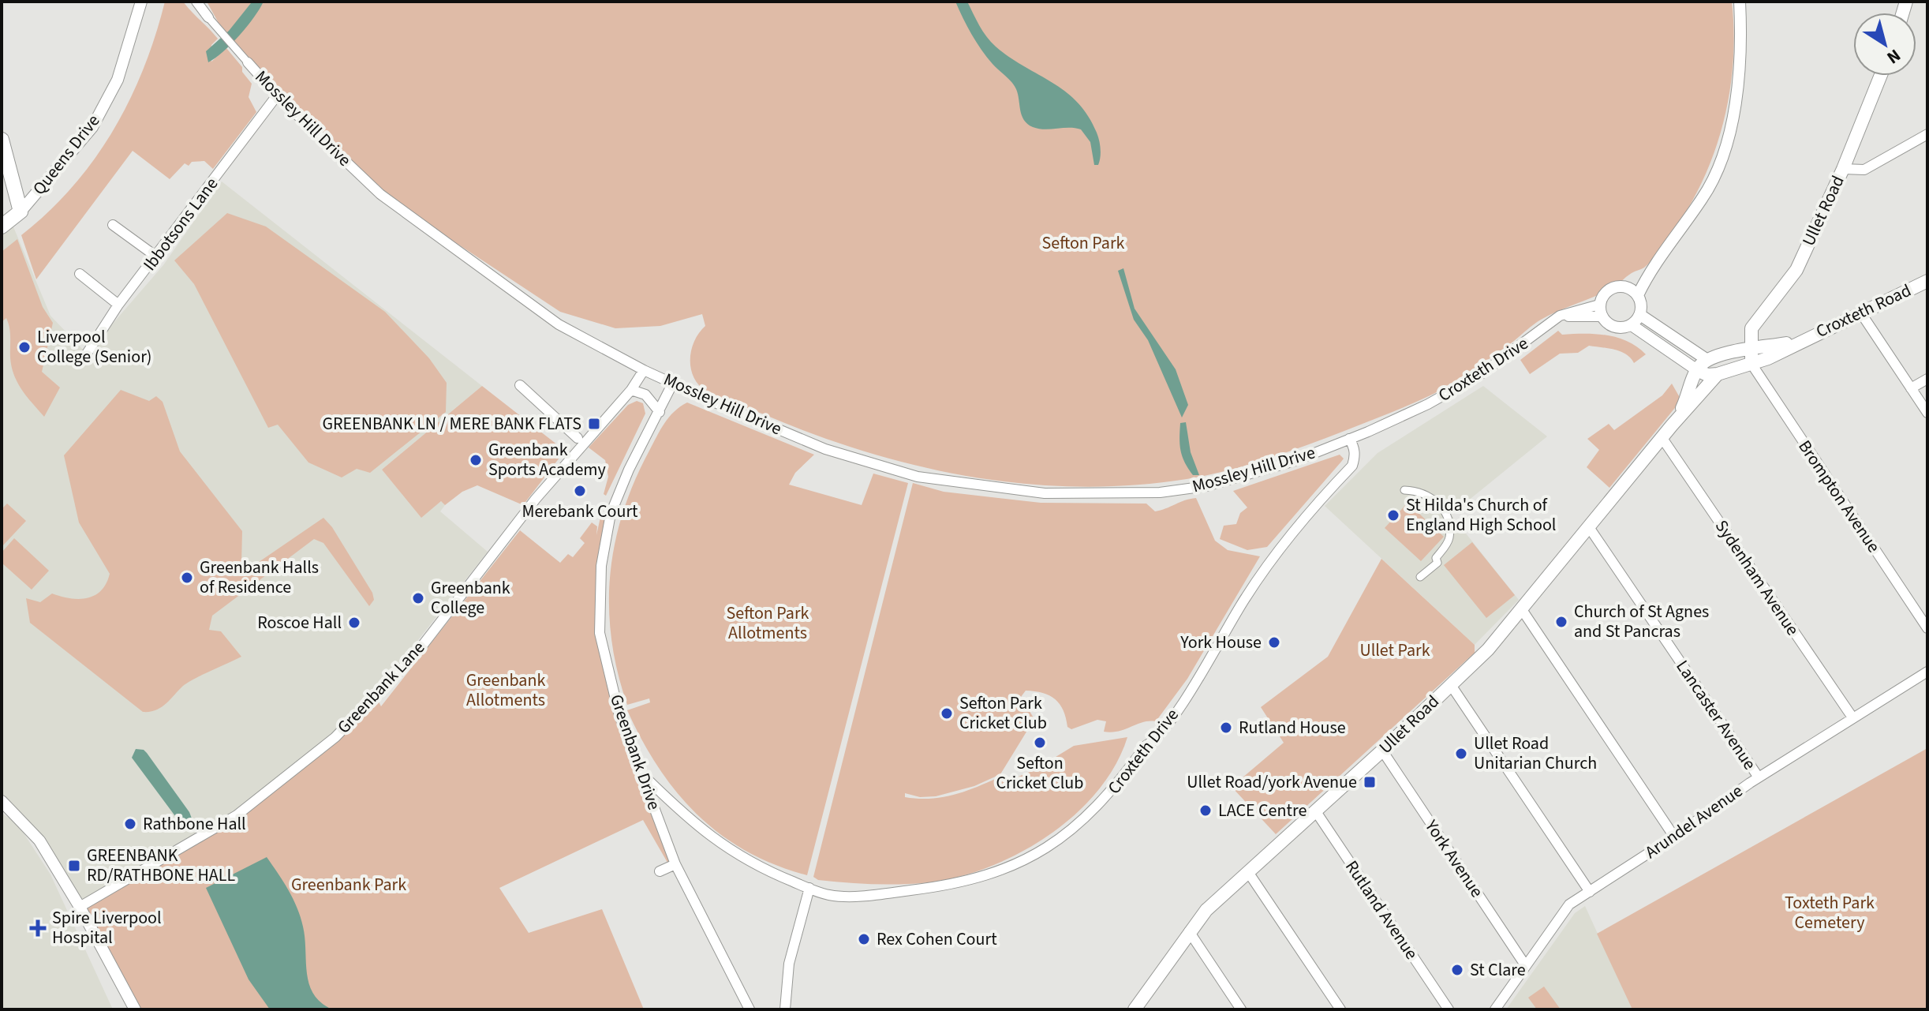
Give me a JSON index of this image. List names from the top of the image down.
{
  "streets": {
    "main road": ["Queens Drive", "Ullet Road", "Croxteth Road"],
    "street": [
      "Mossley Hill Drive",
      "Ibbotsons Lane",
      "Croxteth Drive",
      "Brompton Avenue",
      "Sydenham Avenue",
      "Greenbank Lane",
      "Lancaster Avenue",
      "Greenbank Drive",
      "Arundel Avenue",
      "York Avenue",
      "Rutland Avenue"
    ]
  },
  "crossings": [
    ["Mossley Hill Drive", "Ibbotsons Lane"],
    ["Mossley Hill Drive", "Croxteth Drive"],
    ["Mossley Hill Drive", "Greenbank Lane"],
    ["Mossley Hill Drive", "Greenbank Drive"],
    ["Ullet Road", "Croxteth Road"],
    ["Ullet Road", "Sydenham Avenue"],
    ["Ullet Road", "Lancaster Avenue"],
    ["Ullet Road", "York Avenue"],
    ["Ullet Road", "Rutland Avenue"],
    ["Croxteth Road", "Brompton Avenue"],
    ["Croxteth Drive", "Greenbank Drive"],
    ["Sydenham Avenue", "Arundel Avenue"],
    ["Lancaster Avenue", "Arundel Avenue"],
    ["Arundel Avenue", "York Avenue"]
  ],
  "parks": [
    "Sefton Park",
    "Sefton Park Allotments",
    "Ullet Park",
    "Greenbank Allotments",
    "Greenbank Park",
    "Toxteth Park Cemetery"
  ],
  "places": {
    "other": [
      "Liverpool College (Senior)",
      "Greenbank Sports Academy",
      "Merebank Court",
      "St Hilda's Church of England High School",
      "Greenbank Halls of Residence",
      "Greenbank College",
      "Church of St Agnes and St Pancras",
      "Roscoe Hall",
      "York House",
      "Sefton Park Cricket Club",
      "Rutland House",
      "Sefton Cricket Club",
      "Ullet Road Unitarian Church",
      "LACE Centre",
      "Rathbone Hall",
      "Rex Cohen Court",
      "St Clare"
    ],
    "transit": ["GREENBANK LN / MERE BANK FLATS", "Ullet Road/york Avenue", "GREENBANK RD/RATHBONE HALL"],
    "health": ["Spire Liverpool Hospital"]
  },
  "north": "bottom right"
}
